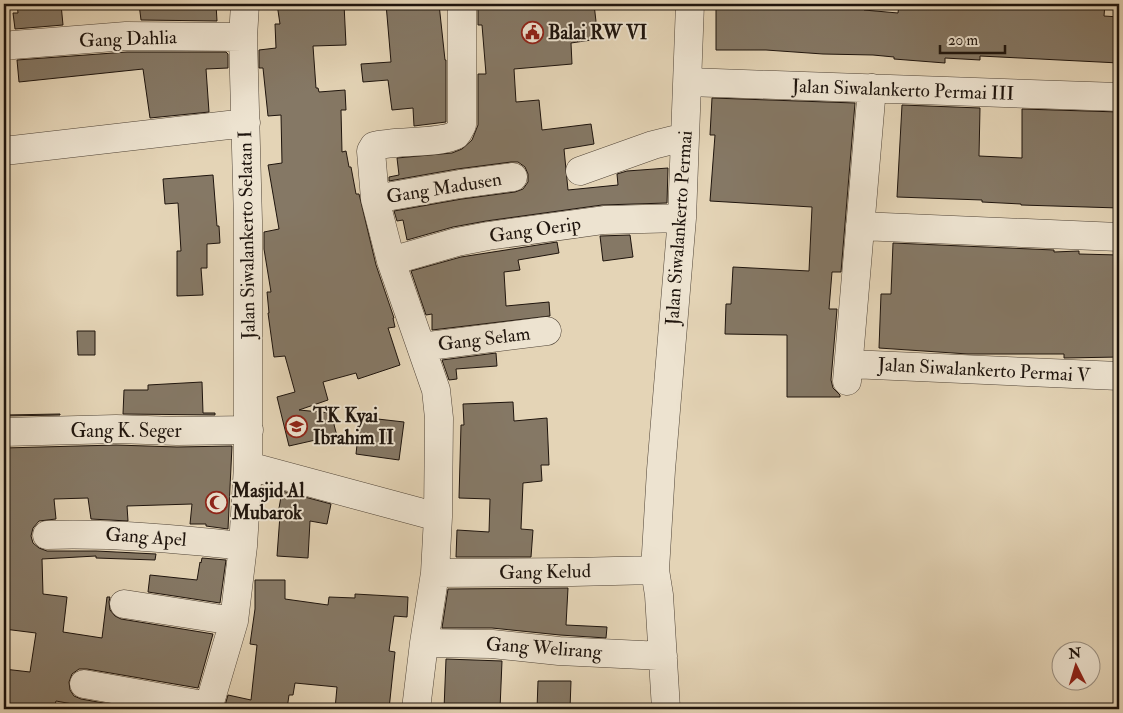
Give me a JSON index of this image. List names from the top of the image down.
{
  "streets": {
    "street": [
      "Gang Dahlia",
      "Jalan Siwalankerto Permai III",
      "Gang Madusen",
      "Jalan Siwalankerto Permai",
      "Gang Oerip",
      "Jalan Siwalankerto Selatan I",
      "Gang Selam",
      "Jalan Siwalankerto Permai V",
      "Gang K. Seger",
      "Gang Apel",
      "Gang Kelud",
      "Gang Welirang"
    ]
  },
  "crossings": [
    ["Gang Dahlia", "Jalan Siwalankerto Selatan I"],
    ["Jalan Siwalankerto Permai III", "Jalan Siwalankerto Permai"],
    ["Jalan Siwalankerto Permai", "Gang Oerip"],
    ["Jalan Siwalankerto Permai", "Gang Kelud"],
    ["Jalan Siwalankerto Permai", "Gang Welirang"],
    ["Jalan Siwalankerto Selatan I", "Gang K. Seger"],
    ["Jalan Siwalankerto Selatan I", "Gang Apel"]
  ],
  "places": {
    "public building": ["Balai RW VI"],
    "school or university": ["TK Kyai Ibrahim II"],
    "mosque": ["Masjid Al Mubarok"]
  },
  "scale_bar": "20 m",
  "north": "top"
}
